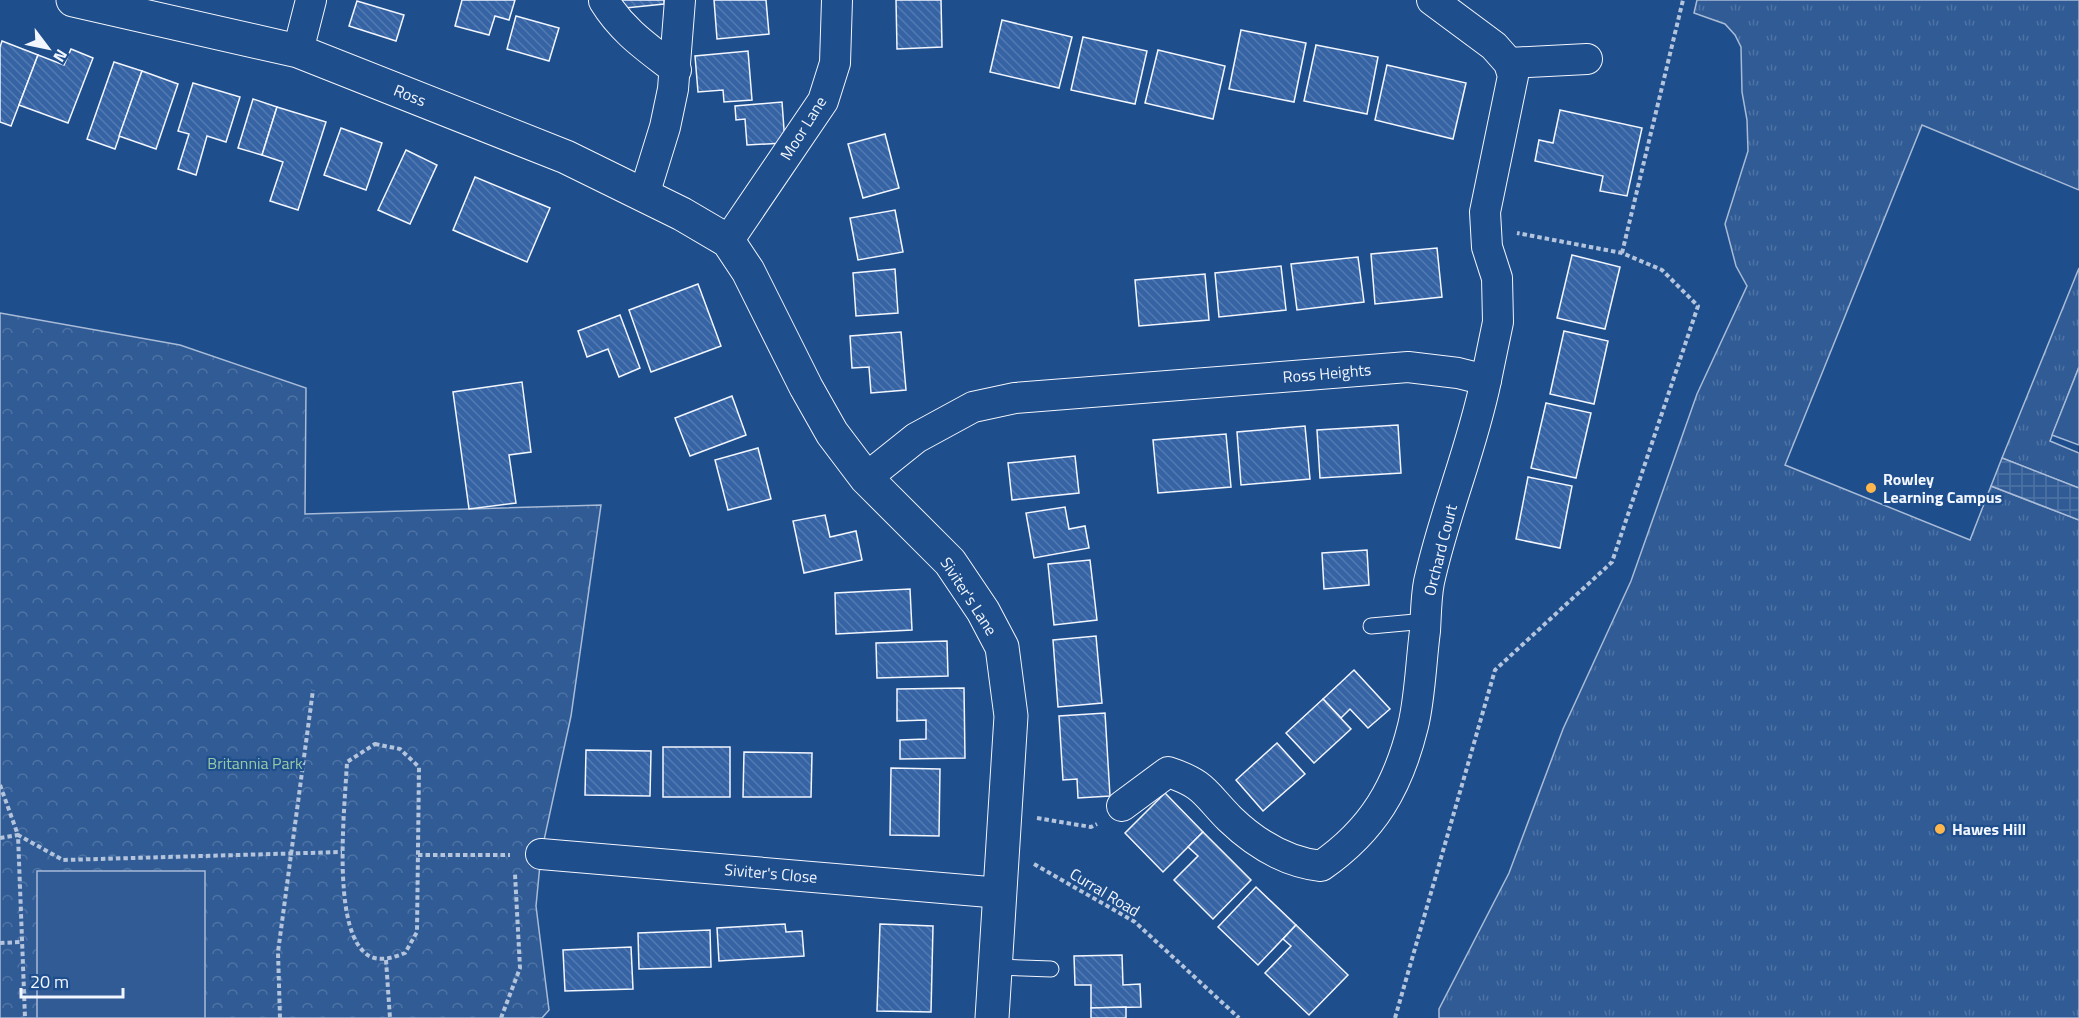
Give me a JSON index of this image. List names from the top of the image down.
{
  "streets": {
    "street": [
      "Ross",
      "Moor Lane",
      "Ross Heights",
      "Orchard Court",
      "Siviter's Lane",
      "Siviter's Close"
    ],
    "path": ["Curral Road"]
  },
  "crossings": [
    ["Ross", "Moor Lane"],
    ["Ross", "Siviter's Lane"],
    ["Moor Lane", "Siviter's Lane"],
    ["Ross Heights", "Orchard Court"],
    ["Ross Heights", "Siviter's Lane"],
    ["Siviter's Lane", "Siviter's Close"],
    ["Siviter's Lane", "Curral Road"]
  ],
  "parks": ["Britannia Park"],
  "places": ["Rowley Learning Campus", "Hawes Hill"],
  "scale_bar": "20 m",
  "north": "bottom right"
}
